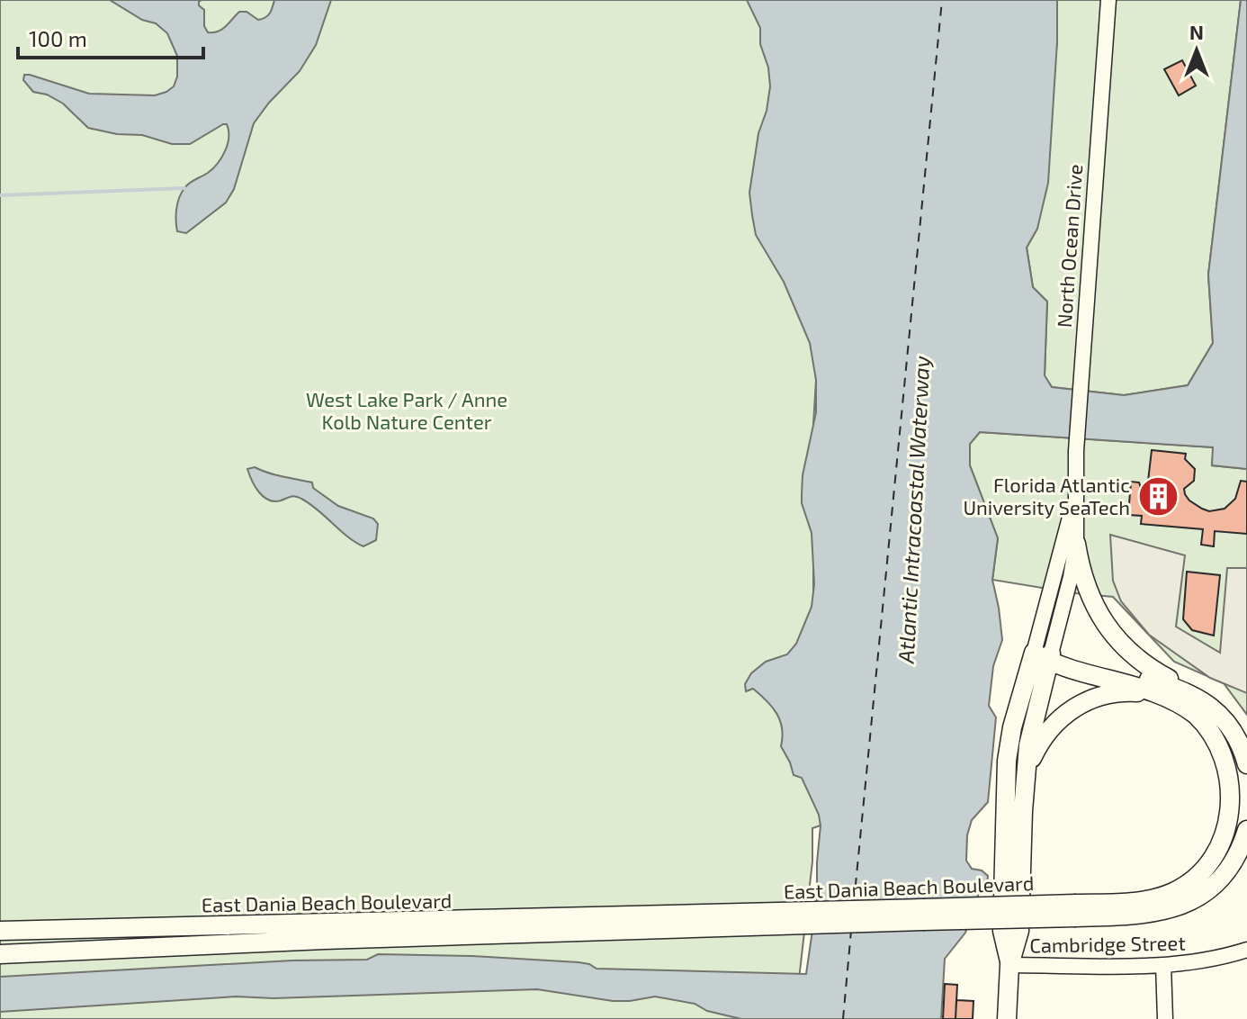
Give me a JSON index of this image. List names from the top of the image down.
{
  "streets": {
    "main road": ["North Ocean Drive", "East Dania Beach Boulevard"],
    "street": ["Cambridge Street"]
  },
  "crossings": [
    ["North Ocean Drive", "East Dania Beach Boulevard"],
    ["North Ocean Drive", "Cambridge Street"]
  ],
  "water": ["Atlantic Intracoastal Waterway"],
  "parks": ["West Lake Park / Anne Kolb Nature Center"],
  "places": {
    "building": ["Florida Atlantic University SeaTech"]
  },
  "scale_bar": "100 m",
  "north": "top"
}
